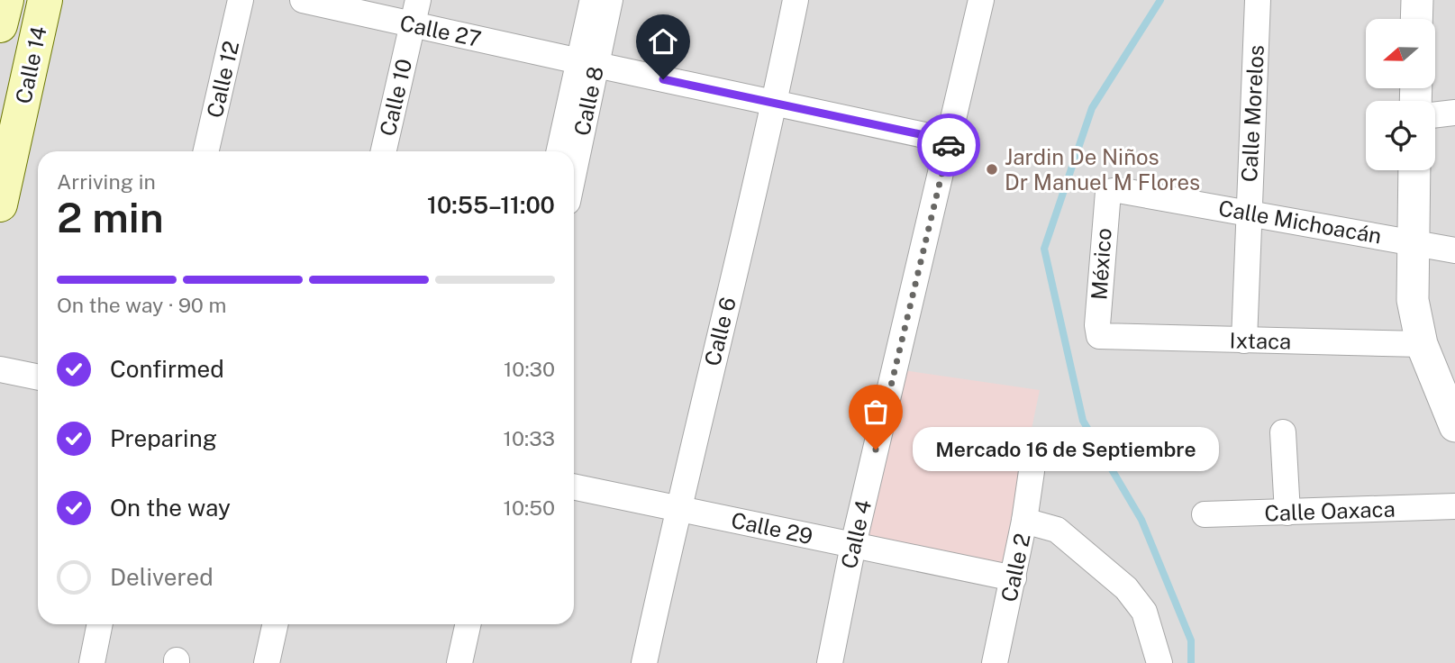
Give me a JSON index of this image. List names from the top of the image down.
{
  "streets": {
    "main road": ["Calle 14"],
    "street": [
      "Calle 27",
      "Calle 12",
      "Calle 10",
      "Calle 8",
      "Calle Morelos",
      "Calle Michoacán",
      "México",
      "Calle 6",
      "Ixtaca",
      "Calle Oaxaca",
      "Calle 29",
      "Calle 4",
      "Calle 2"
    ]
  },
  "crossings": [
    ["Calle 27", "Calle 10"],
    ["Calle 27", "Calle 8"],
    ["Calle 27", "Calle 6"],
    ["Calle 27", "Calle 4"],
    ["Calle Morelos", "Calle Michoacán"],
    ["Calle Morelos", "Ixtaca"],
    ["Calle Michoacán", "México"],
    ["México", "Ixtaca"],
    ["Calle 6", "Calle 29"],
    ["Calle 29", "Calle 4"],
    ["Calle 29", "Calle 2"]
  ],
  "places": ["Jardin De Niños Dr Manuel M Flores", "Mercado 16 de Septiembre"],
  "north": "left",
  "page": {
    "heading": ["2 min", "Arriving in", "10:55–11:00"],
    "bar": "On the way · 90 m",
    "list": [
      ["Confirmed", "10:30"],
      ["Preparing", "10:33"],
      ["On the way", "10:50"],
      "Delivered"
    ],
    "bubble": "Mercado 16 de Septiembre"
  }
}
